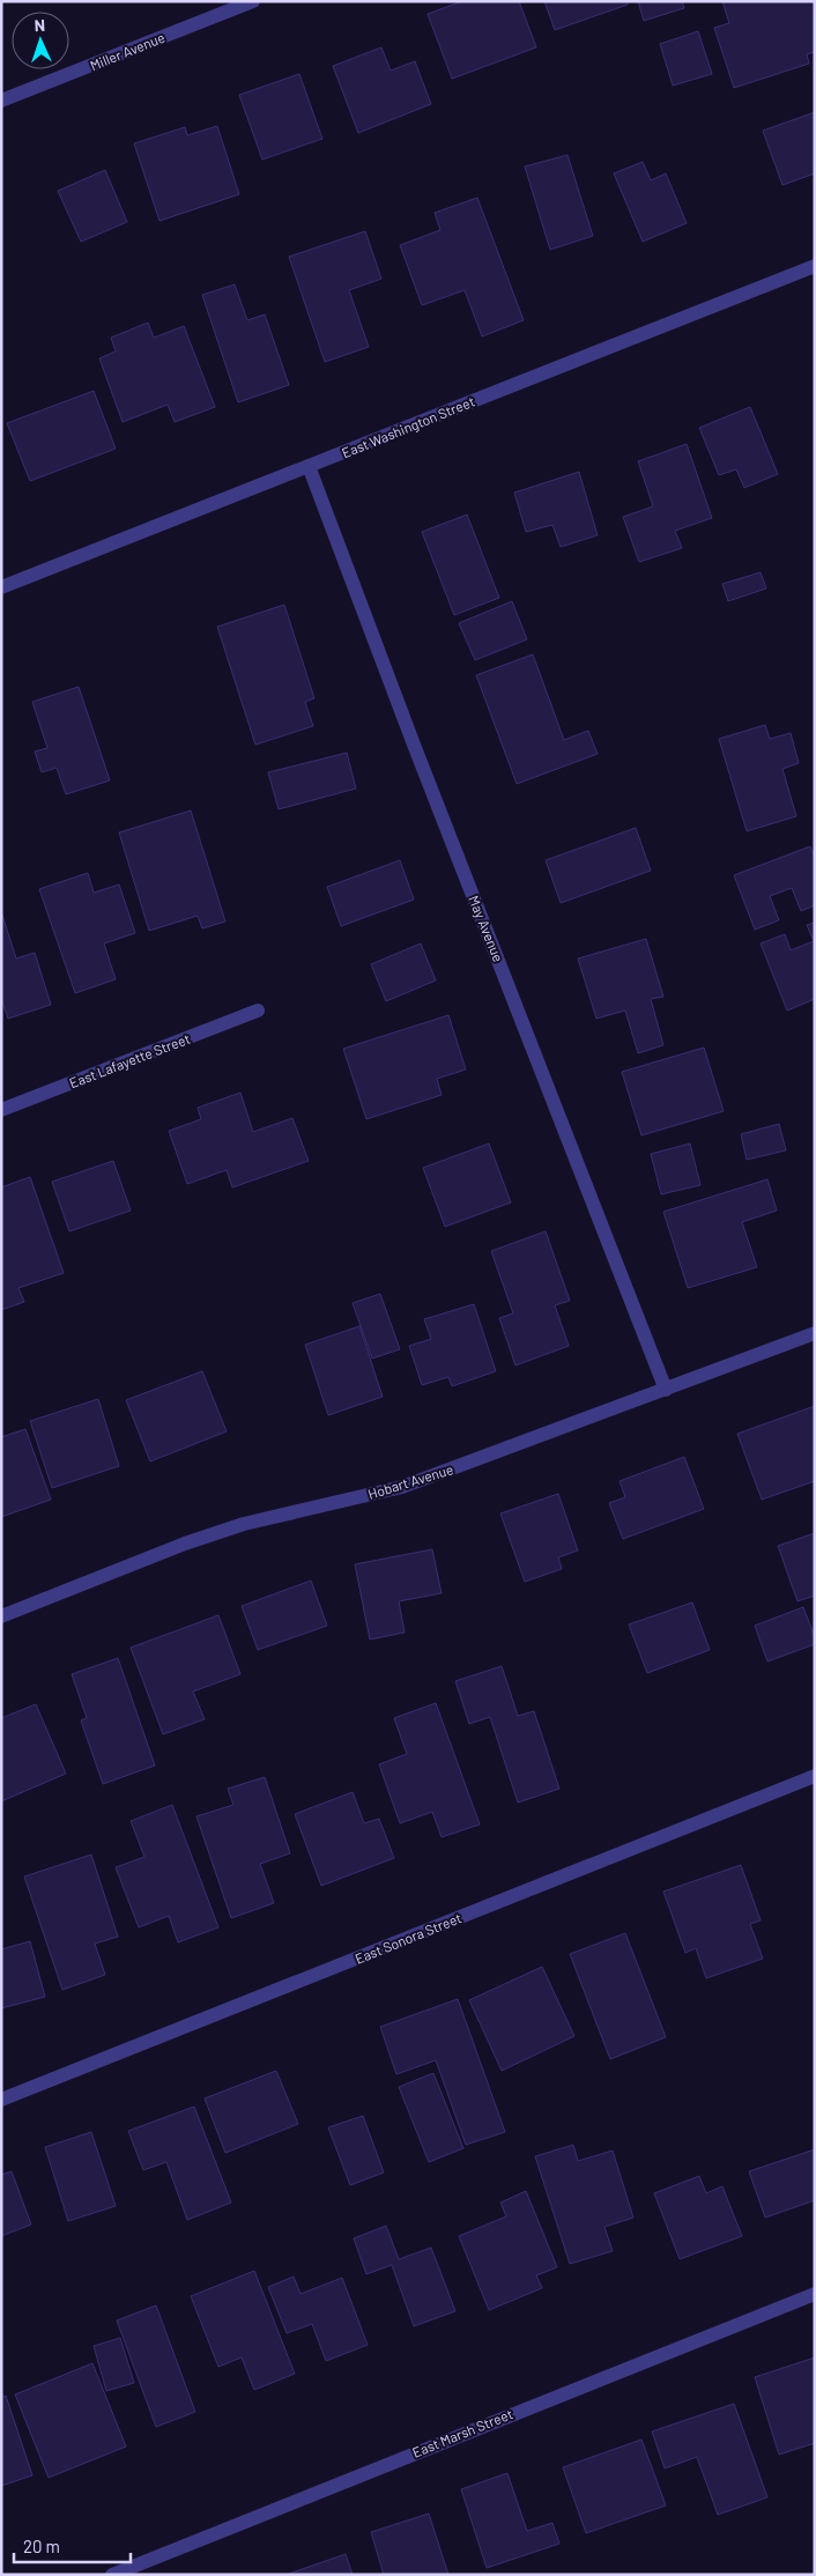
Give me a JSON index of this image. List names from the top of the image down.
{
  "streets": {
    "street": [
      "Miller Avenue",
      "East Washington Street",
      "May Avenue",
      "East Lafayette Street",
      "Hobart Avenue",
      "East Sonora Street",
      "East Marsh Street"
    ]
  },
  "crossings": [
    ["East Washington Street", "May Avenue"],
    ["May Avenue", "Hobart Avenue"]
  ],
  "scale_bar": "20 m",
  "north": "top"
}
